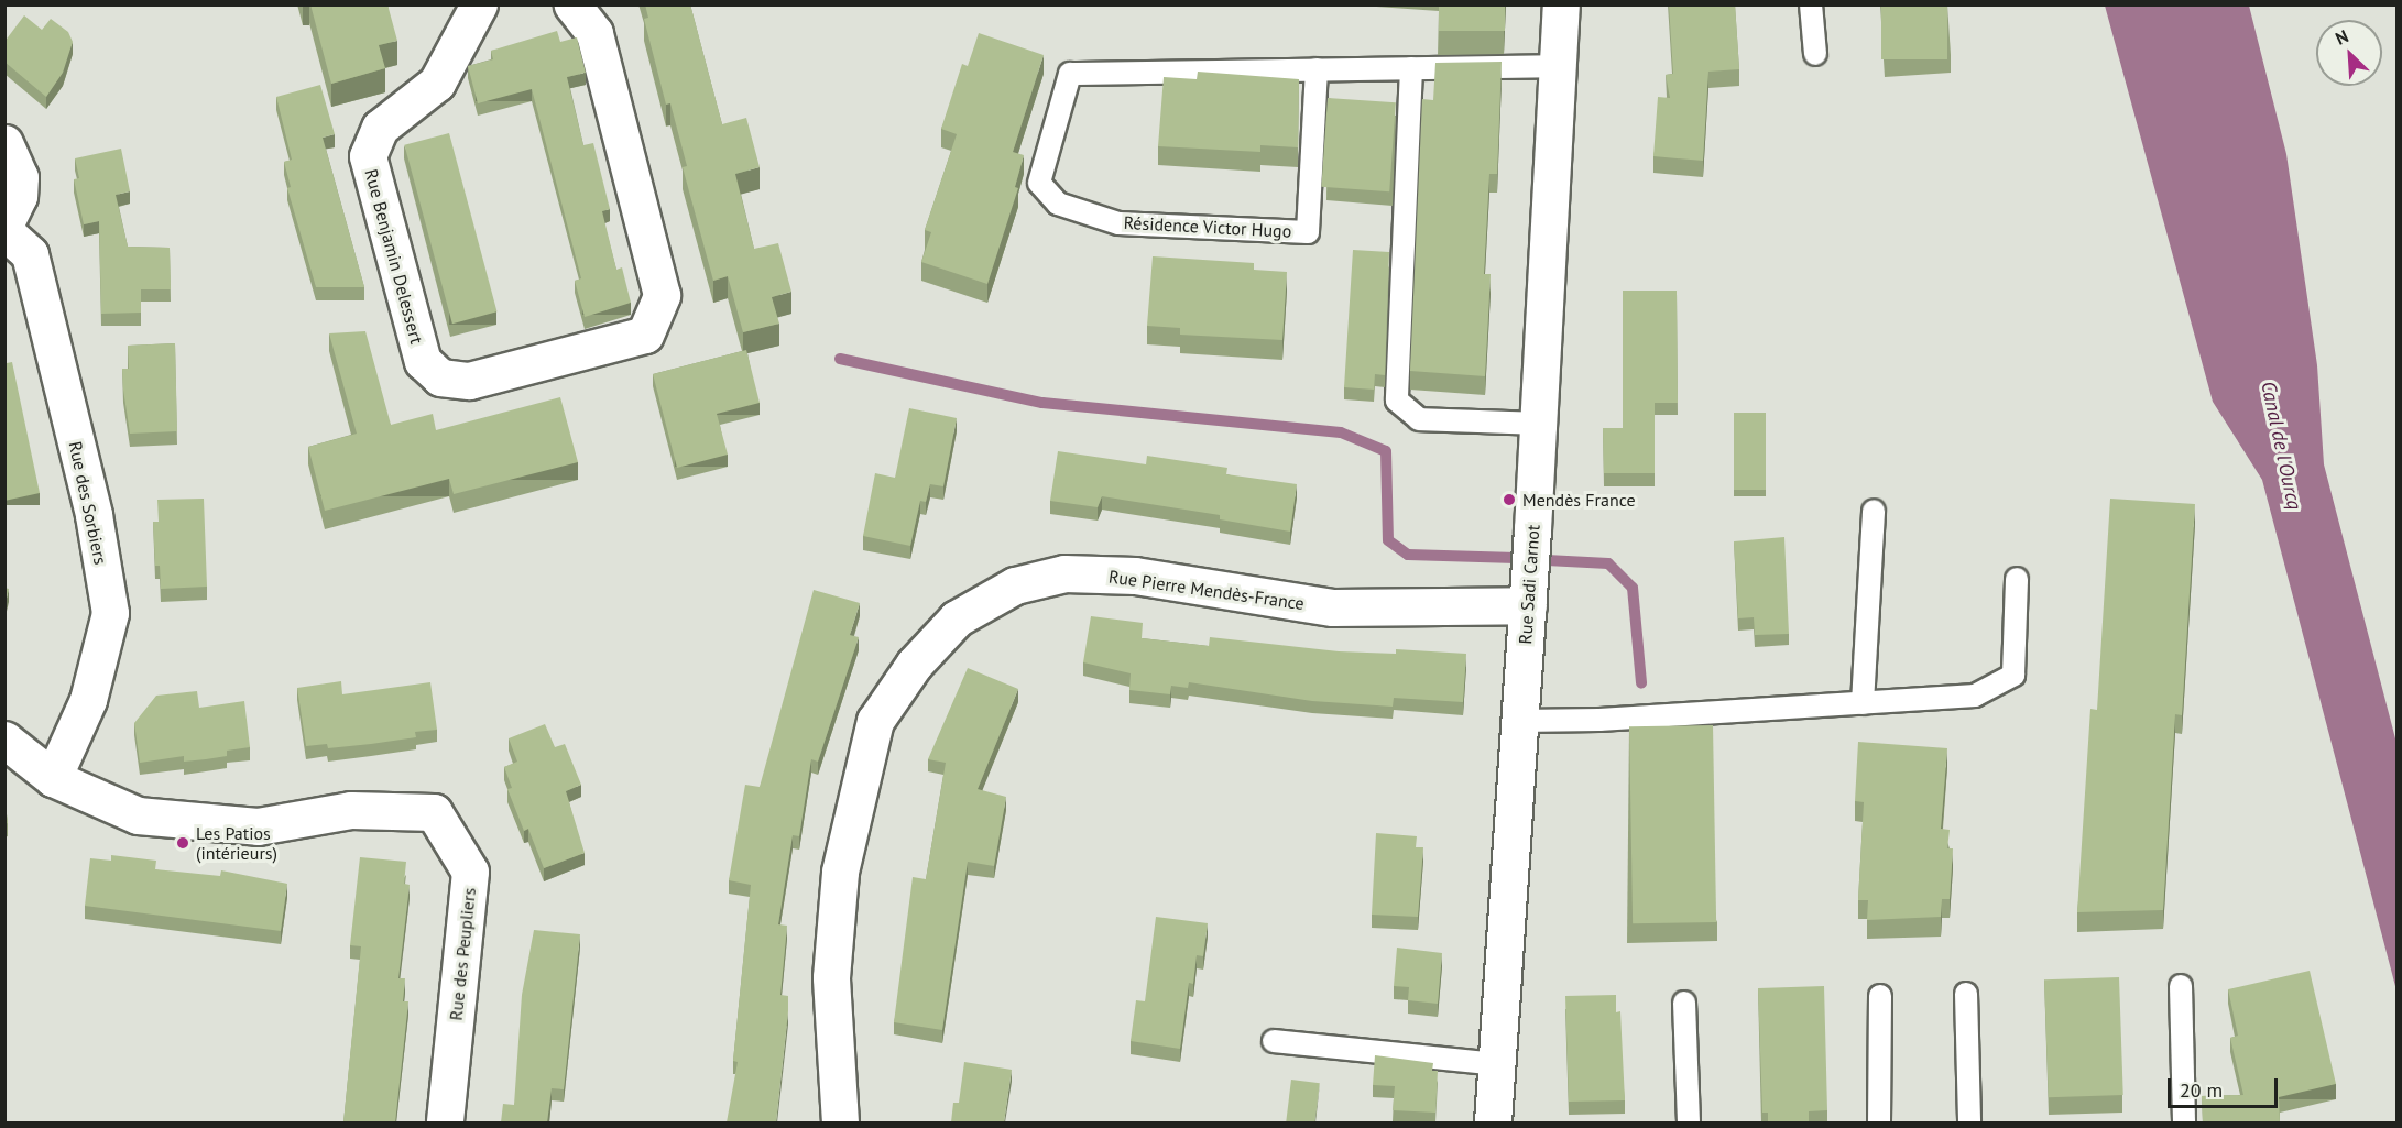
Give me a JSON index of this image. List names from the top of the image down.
{
  "streets": {
    "street": [
      "Rue Benjamin Delessert",
      "Rue des Sorbiers",
      "Rue Sadi Carnot",
      "Rue Pierre Mendès-France",
      "Rue des Peupliers"
    ],
    "lane": ["Résidence Victor Hugo"]
  },
  "crossings": [
    ["Résidence Victor Hugo", "Rue Sadi Carnot"],
    ["Rue des Sorbiers", "Rue des Peupliers"],
    ["Rue Sadi Carnot", "Rue Pierre Mendès-France"]
  ],
  "water": ["Canal de l'Ourcq"],
  "places": ["Mendès France", "Les Patios (intérieurs)"],
  "scale_bar": "20 m",
  "north": "top left"
}
